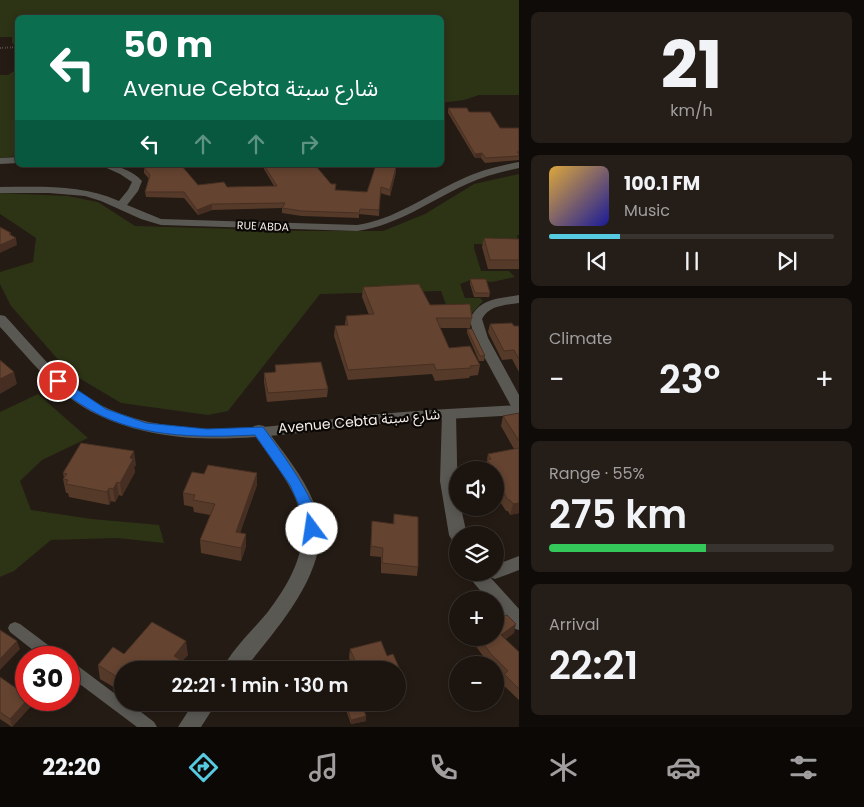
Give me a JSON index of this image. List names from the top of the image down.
{
  "streets": {
    "street": ["RUE ABDA", "Avenue Cebta شارع سبتة"]
  },
  "page": {
    "tile": [
      ["21", "km/h"],
      "Climate",
      ["Range · 55%", "275 km"],
      ["Arrival", "22:21"]
    ],
    "turn": ["50 m", "Avenue Cebta شارع سبتة"],
    "song": ["100.1 FM", "Music"],
    "heat": ["−", "23°", "+"],
    "map_buttons": ["+", "−"],
    "limit": "30",
    "trip": "22:21 · 1 min · 130 m",
    "tabs": "22:20"
  }
}
